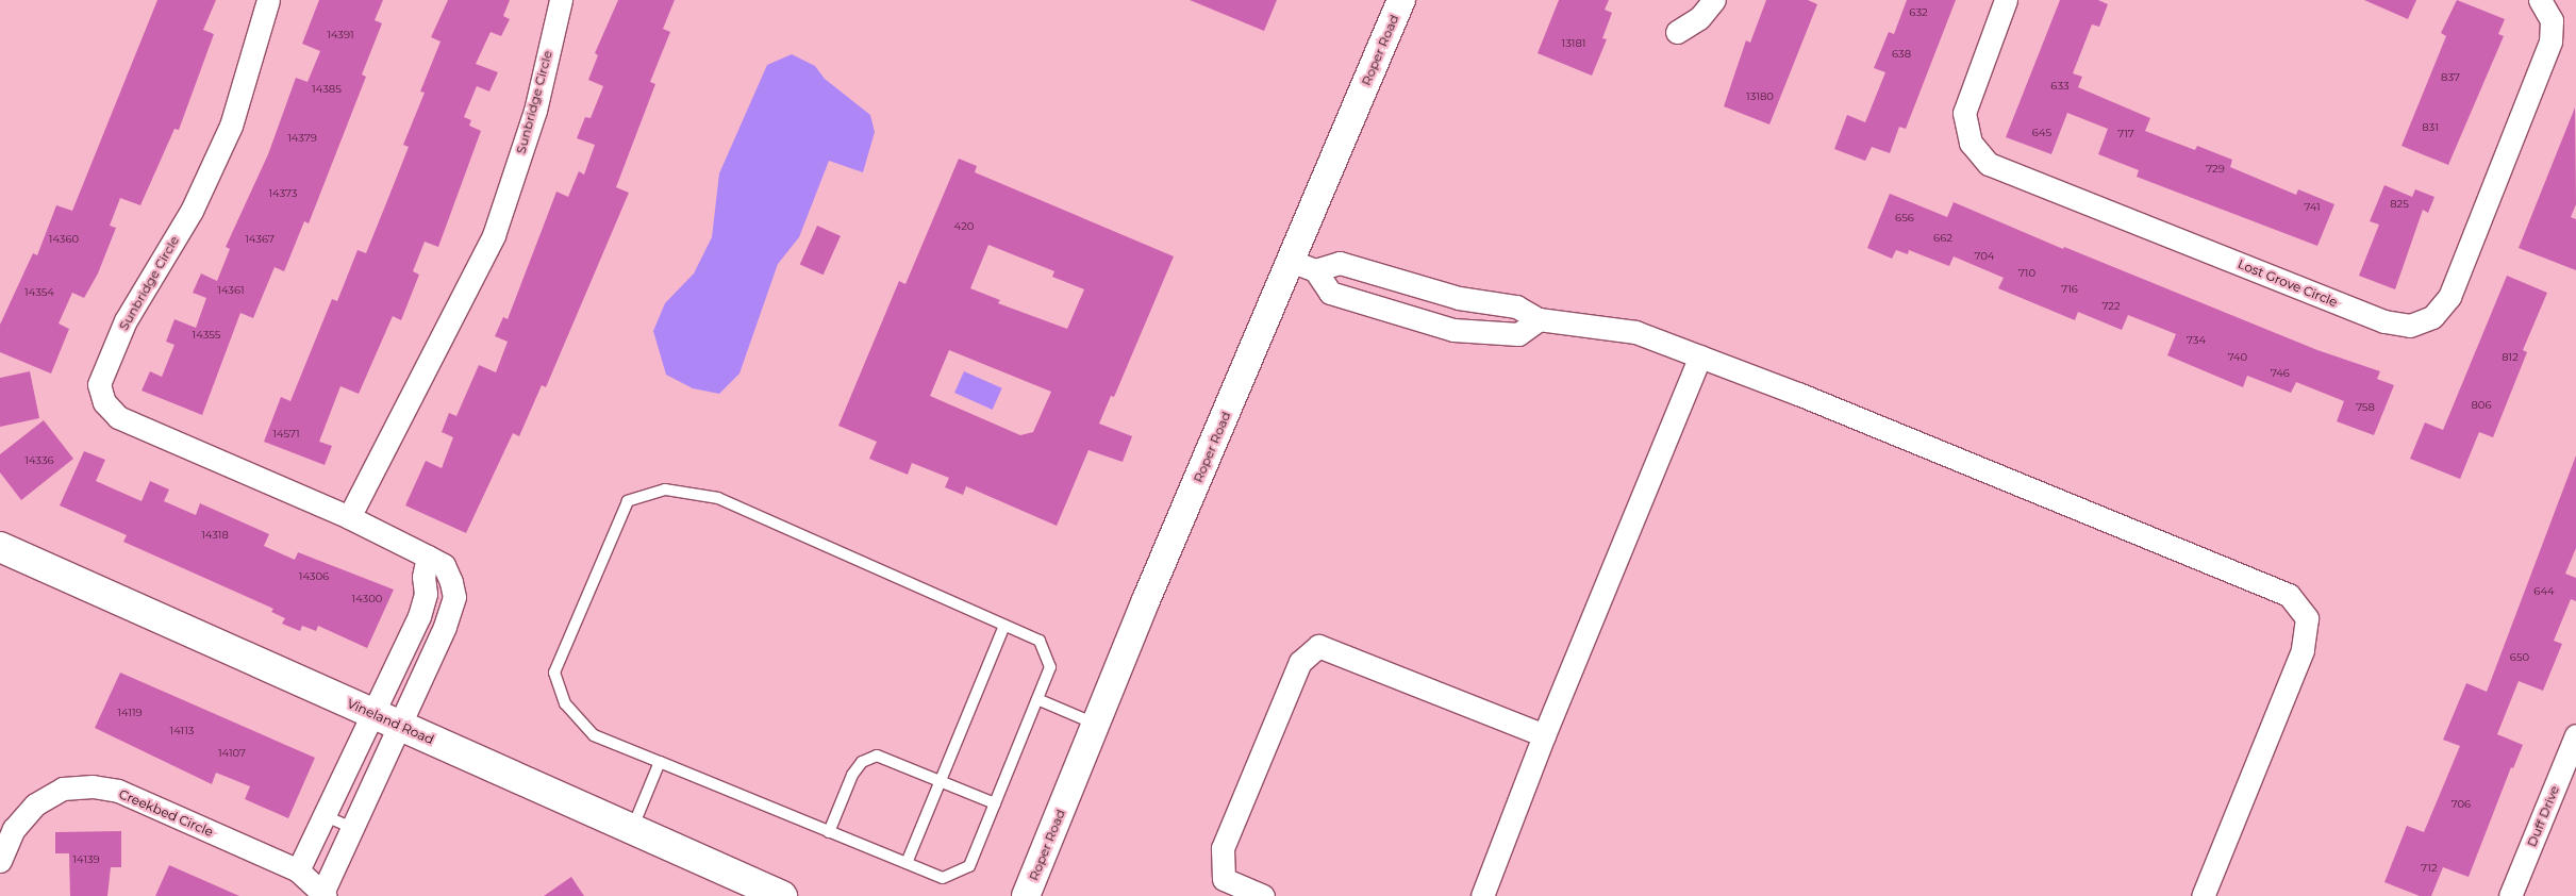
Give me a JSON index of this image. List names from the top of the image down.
{
  "streets": {
    "main road": ["Vineland Road"],
    "street": [
      "Roper Road",
      "Sunbridge Circle",
      "Lost Grove Circle",
      "Creekbed Circle",
      "Duff Drive"
    ]
  },
  "crossings": [
    ["Sunbridge Circle", "Vineland Road"],
    ["Sunbridge Circle", "Creekbed Circle"],
    ["Vineland Road", "Creekbed Circle"]
  ],
  "house_numbers": [
    "632",
    "14391",
    "13181",
    "638",
    "837",
    "633",
    "14385",
    "13180",
    "831",
    "645",
    "717",
    "14379",
    "729",
    "14373",
    "825",
    "741",
    "656",
    "420",
    "662",
    "14360",
    "14367",
    "704",
    "710",
    "716",
    "14361",
    "14354",
    "722",
    "14355",
    "734",
    "740",
    "812",
    "746",
    "806",
    "758",
    "14571",
    "14336",
    "14318",
    "14306",
    "644",
    "14300",
    "650",
    "14119",
    "14113",
    "14107",
    "706",
    "14139",
    "712"
  ]
}
